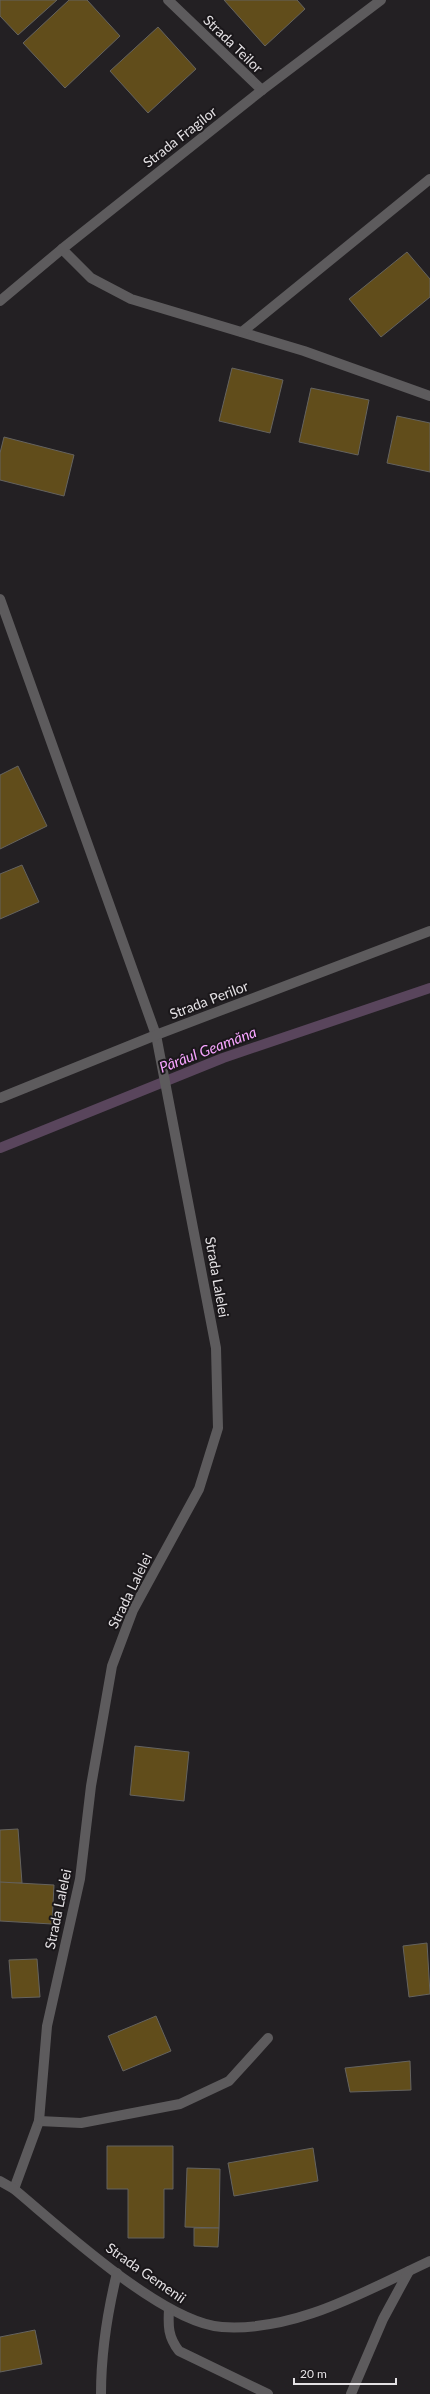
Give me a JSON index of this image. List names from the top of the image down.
{
  "streets": {
    "street": [
      "Strada Teilor",
      "Strada Fragilor",
      "Strada Perilor",
      "Strada Lalelei",
      "Strada Gemenii"
    ]
  },
  "crossings": [
    ["Strada Teilor", "Strada Fragilor"],
    ["Strada Perilor", "Strada Lalelei"],
    ["Strada Lalelei", "Strada Gemenii"]
  ],
  "water": ["Pârâul Geamăna"],
  "scale_bar": "20 m"
}
